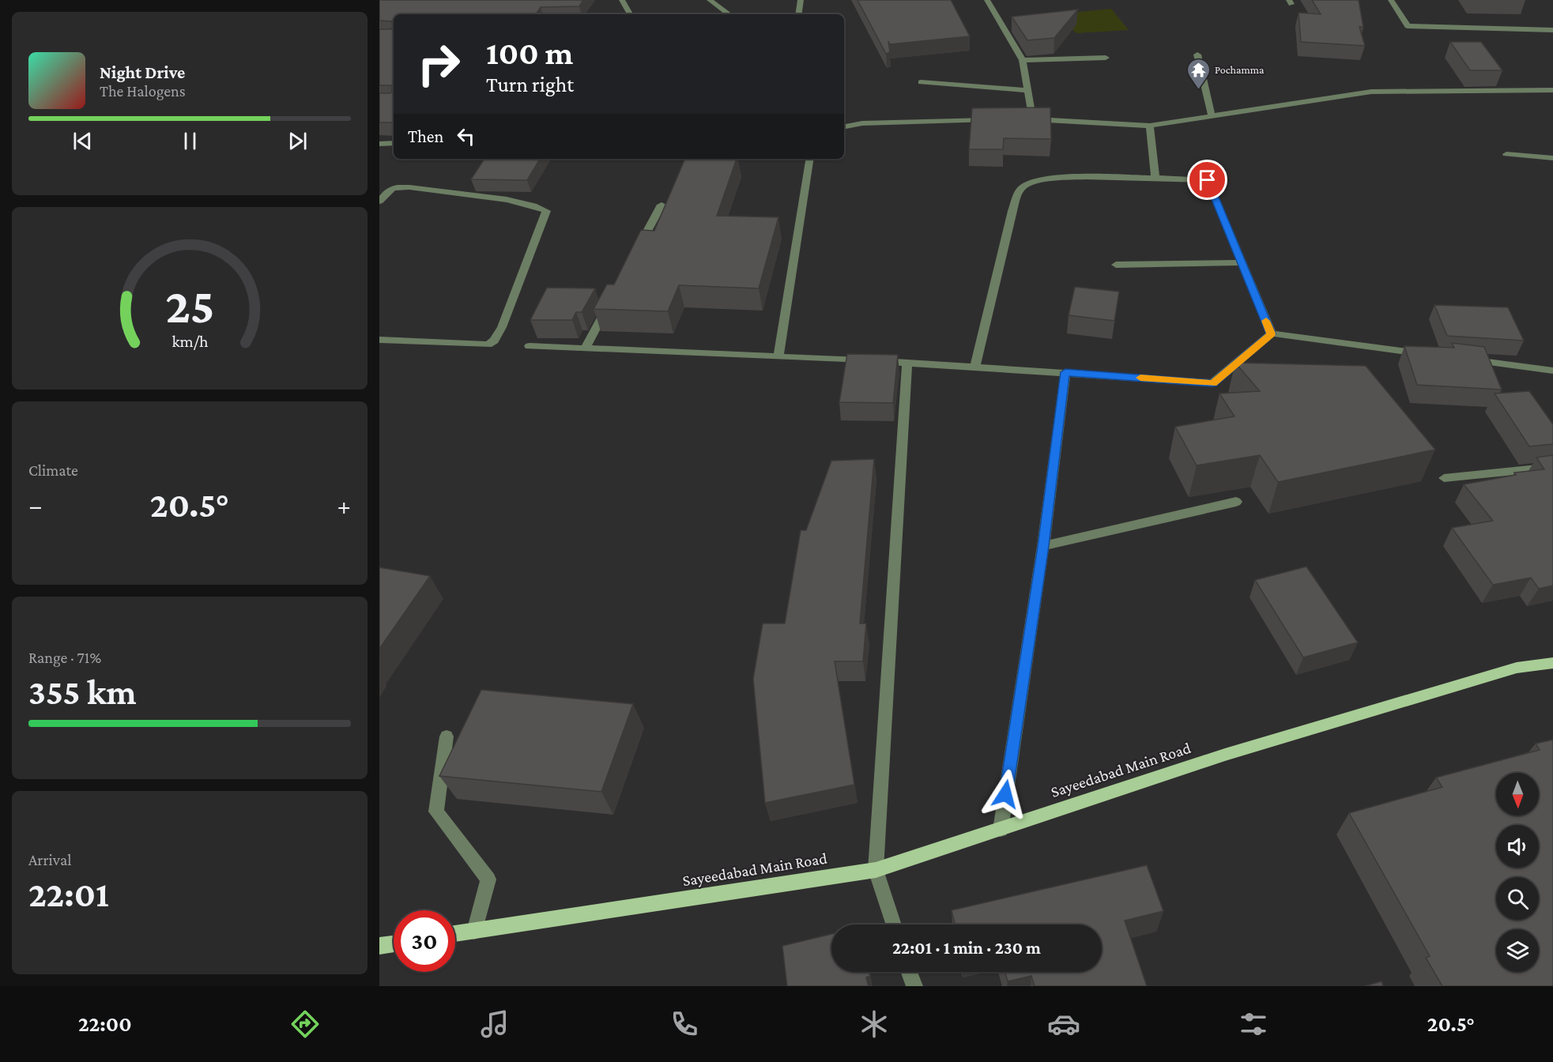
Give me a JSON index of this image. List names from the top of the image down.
{
  "streets": {
    "main road": ["Sayeedabad Main Road"]
  },
  "places": {
    "temple": ["Pochamma"]
  },
  "north": "bottom",
  "page": {
    "turn": ["100 m", "Turn right"],
    "song": ["Night Drive", "The Halogens"],
    "then": "Then",
    "tile": [
      "Climate",
      ["Range · 71%", "355 km"],
      ["Arrival", "22:01"]
    ],
    "heat": ["−", "20.5°", "+"],
    "limit": "30",
    "trip": "22:01 · 1 min · 230 m",
    "tabs": ["22:00", "20.5°"],
    "gauge": ["25", "km/h"]
  }
}
